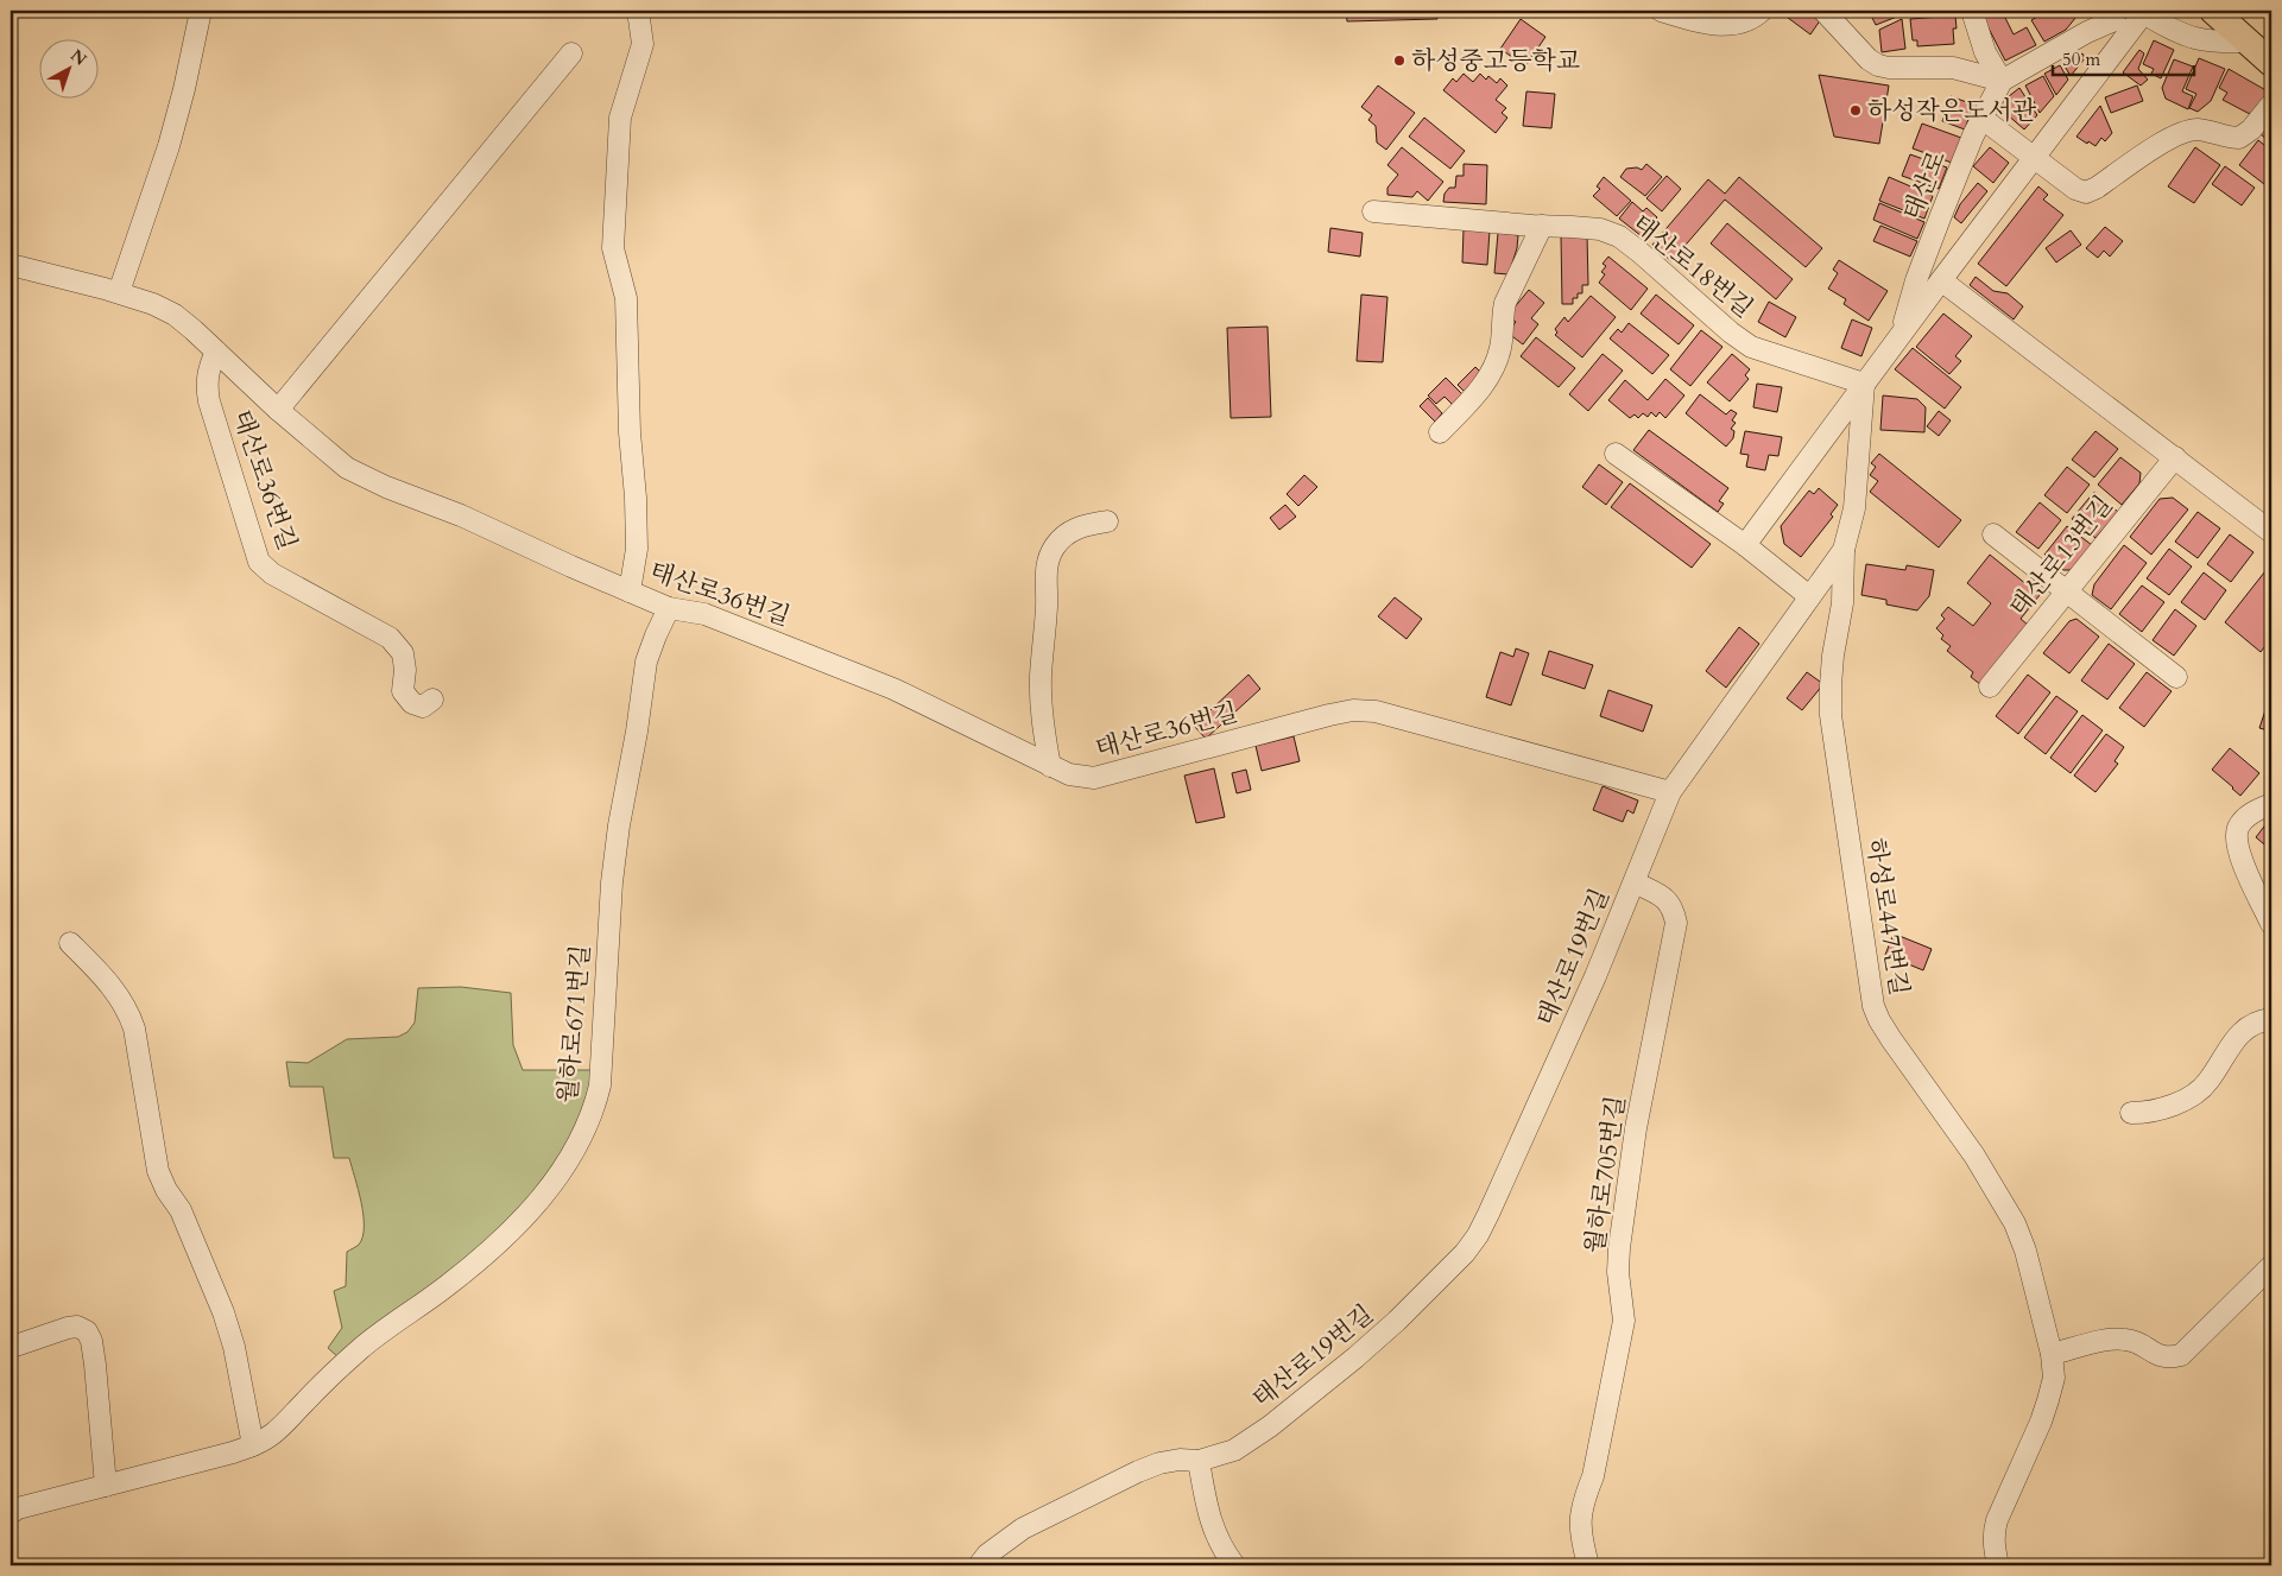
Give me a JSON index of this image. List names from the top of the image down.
{
  "streets": {
    "street": [
      "태산로",
      "태산로18번길",
      "태산로36번길",
      "태산로13번길",
      "하성로447번길",
      "태산로19번길",
      "월하로671번길",
      "월하로705번길"
    ]
  },
  "crossings": [
    ["태산로", "태산로18번길"],
    ["태산로", "태산로19번길"],
    ["태산로18번길", "태산로19번길"],
    ["태산로36번길", "태산로19번길"],
    ["태산로36번길", "월하로671번길"],
    ["하성로447번길", "태산로19번길"],
    ["태산로19번길", "월하로705번길"]
  ],
  "places": ["하성중고등학교", "하성작은도서관"],
  "scale_bar": "50 m",
  "north": "top right"
}
